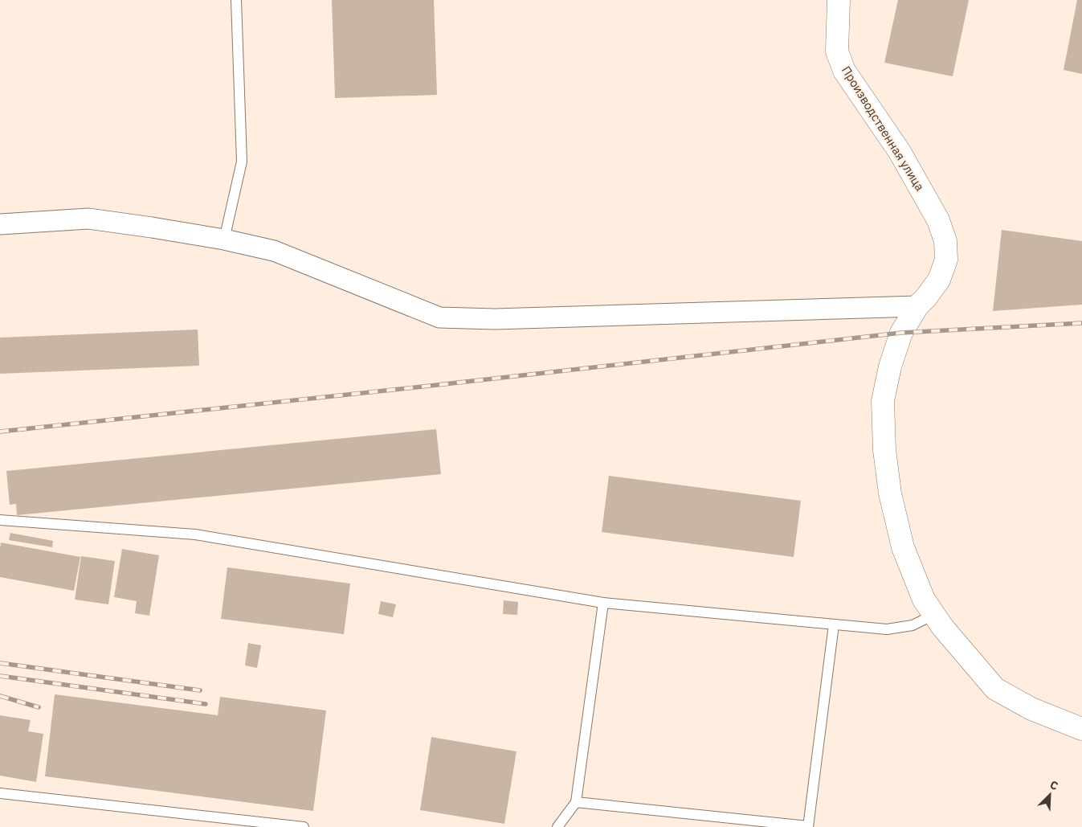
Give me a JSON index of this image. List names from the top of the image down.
{
  "streets": {
    "street": ["Производственная улица"]
  },
  "north": "top right"
}
